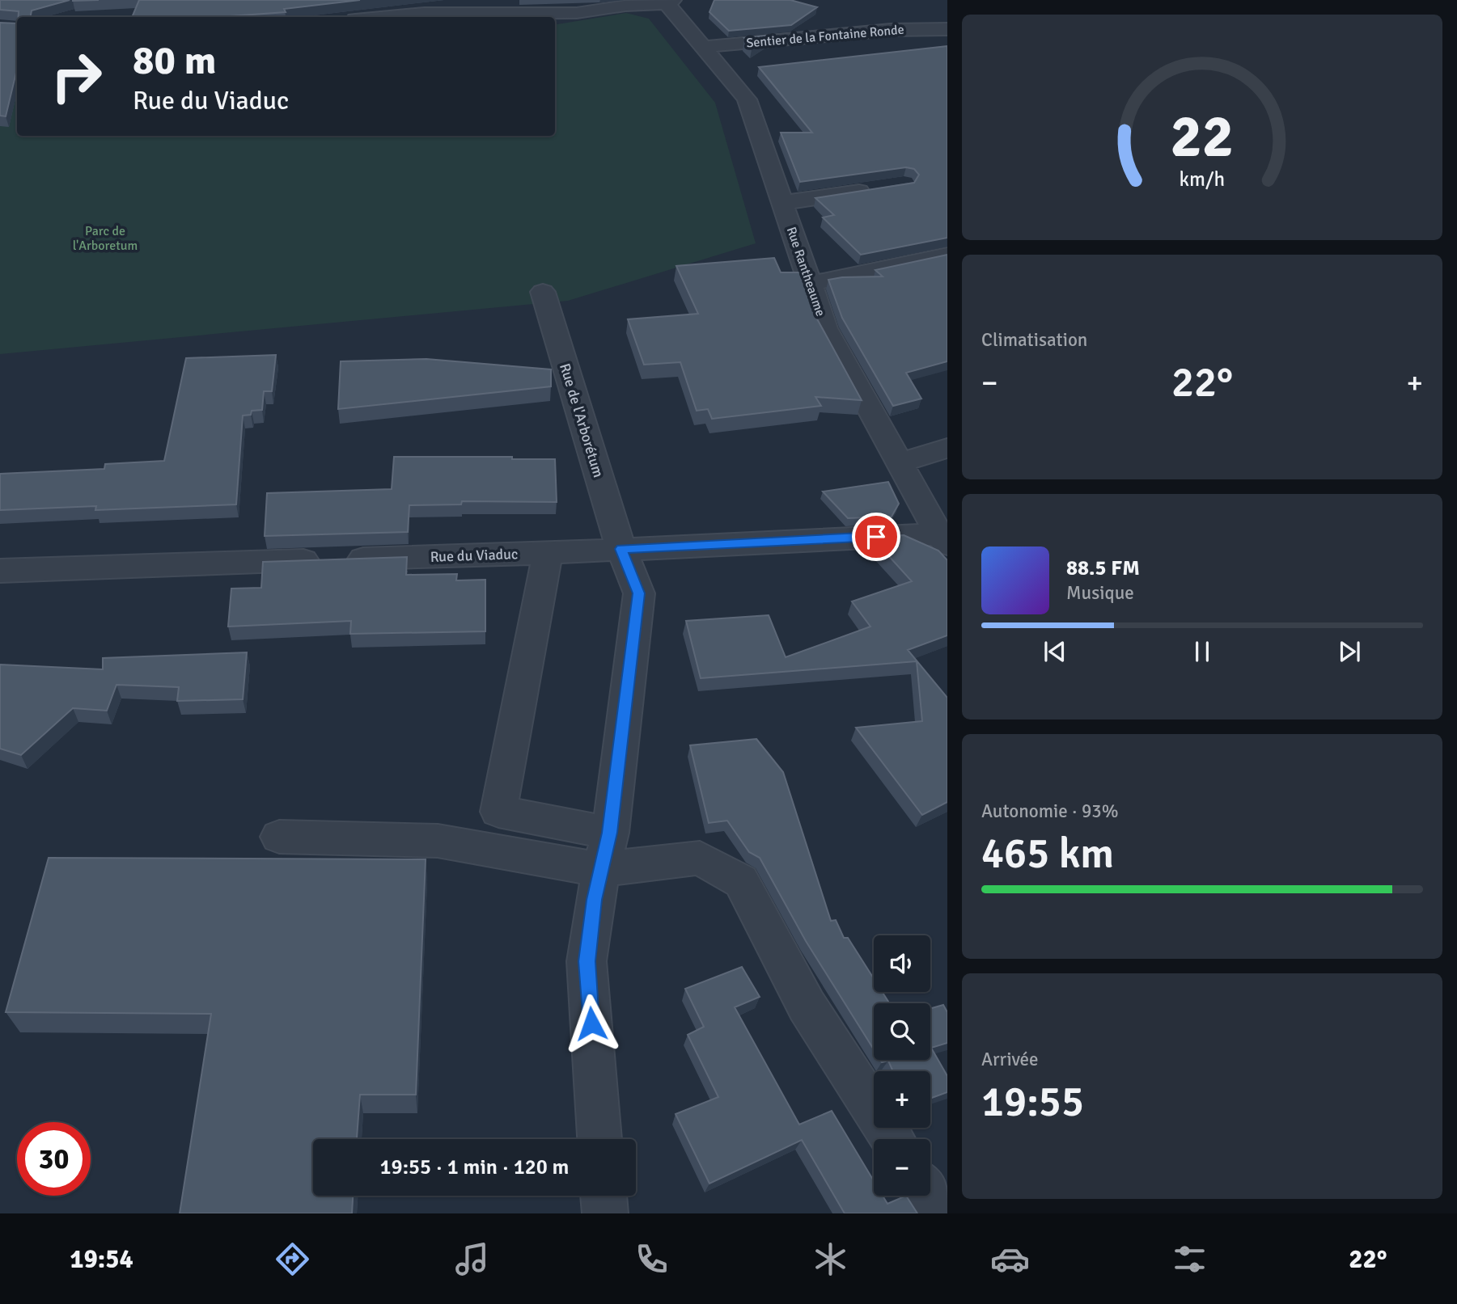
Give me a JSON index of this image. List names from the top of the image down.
{
  "streets": {
    "street": [
      "Sentier de la Fontaine Ronde",
      "Rue Rantheaume",
      "Rue de l'Arborétum",
      "Rue du Viaduc"
    ]
  },
  "crossings": [
    ["Sentier de la Fontaine Ronde", "Rue Rantheaume"],
    ["Rue Rantheaume", "Rue du Viaduc"],
    ["Rue de l'Arborétum", "Rue du Viaduc"]
  ],
  "parks": ["Parc de l'Arboretum"],
  "page": {
    "turn": ["80 m", "Rue du Viaduc"],
    "tile": [
      "Climatisation",
      ["Autonomie · 93%", "465 km"],
      ["Arrivée", "19:55"]
    ],
    "heat": ["−", "22°", "+"],
    "song": ["88.5 FM", "Musique"],
    "map_buttons": ["+", "−"],
    "limit": "30",
    "trip": "19:55 · 1 min · 120 m",
    "tabs": ["19:54", "22°"],
    "gauge": ["22", "km/h"]
  }
}
